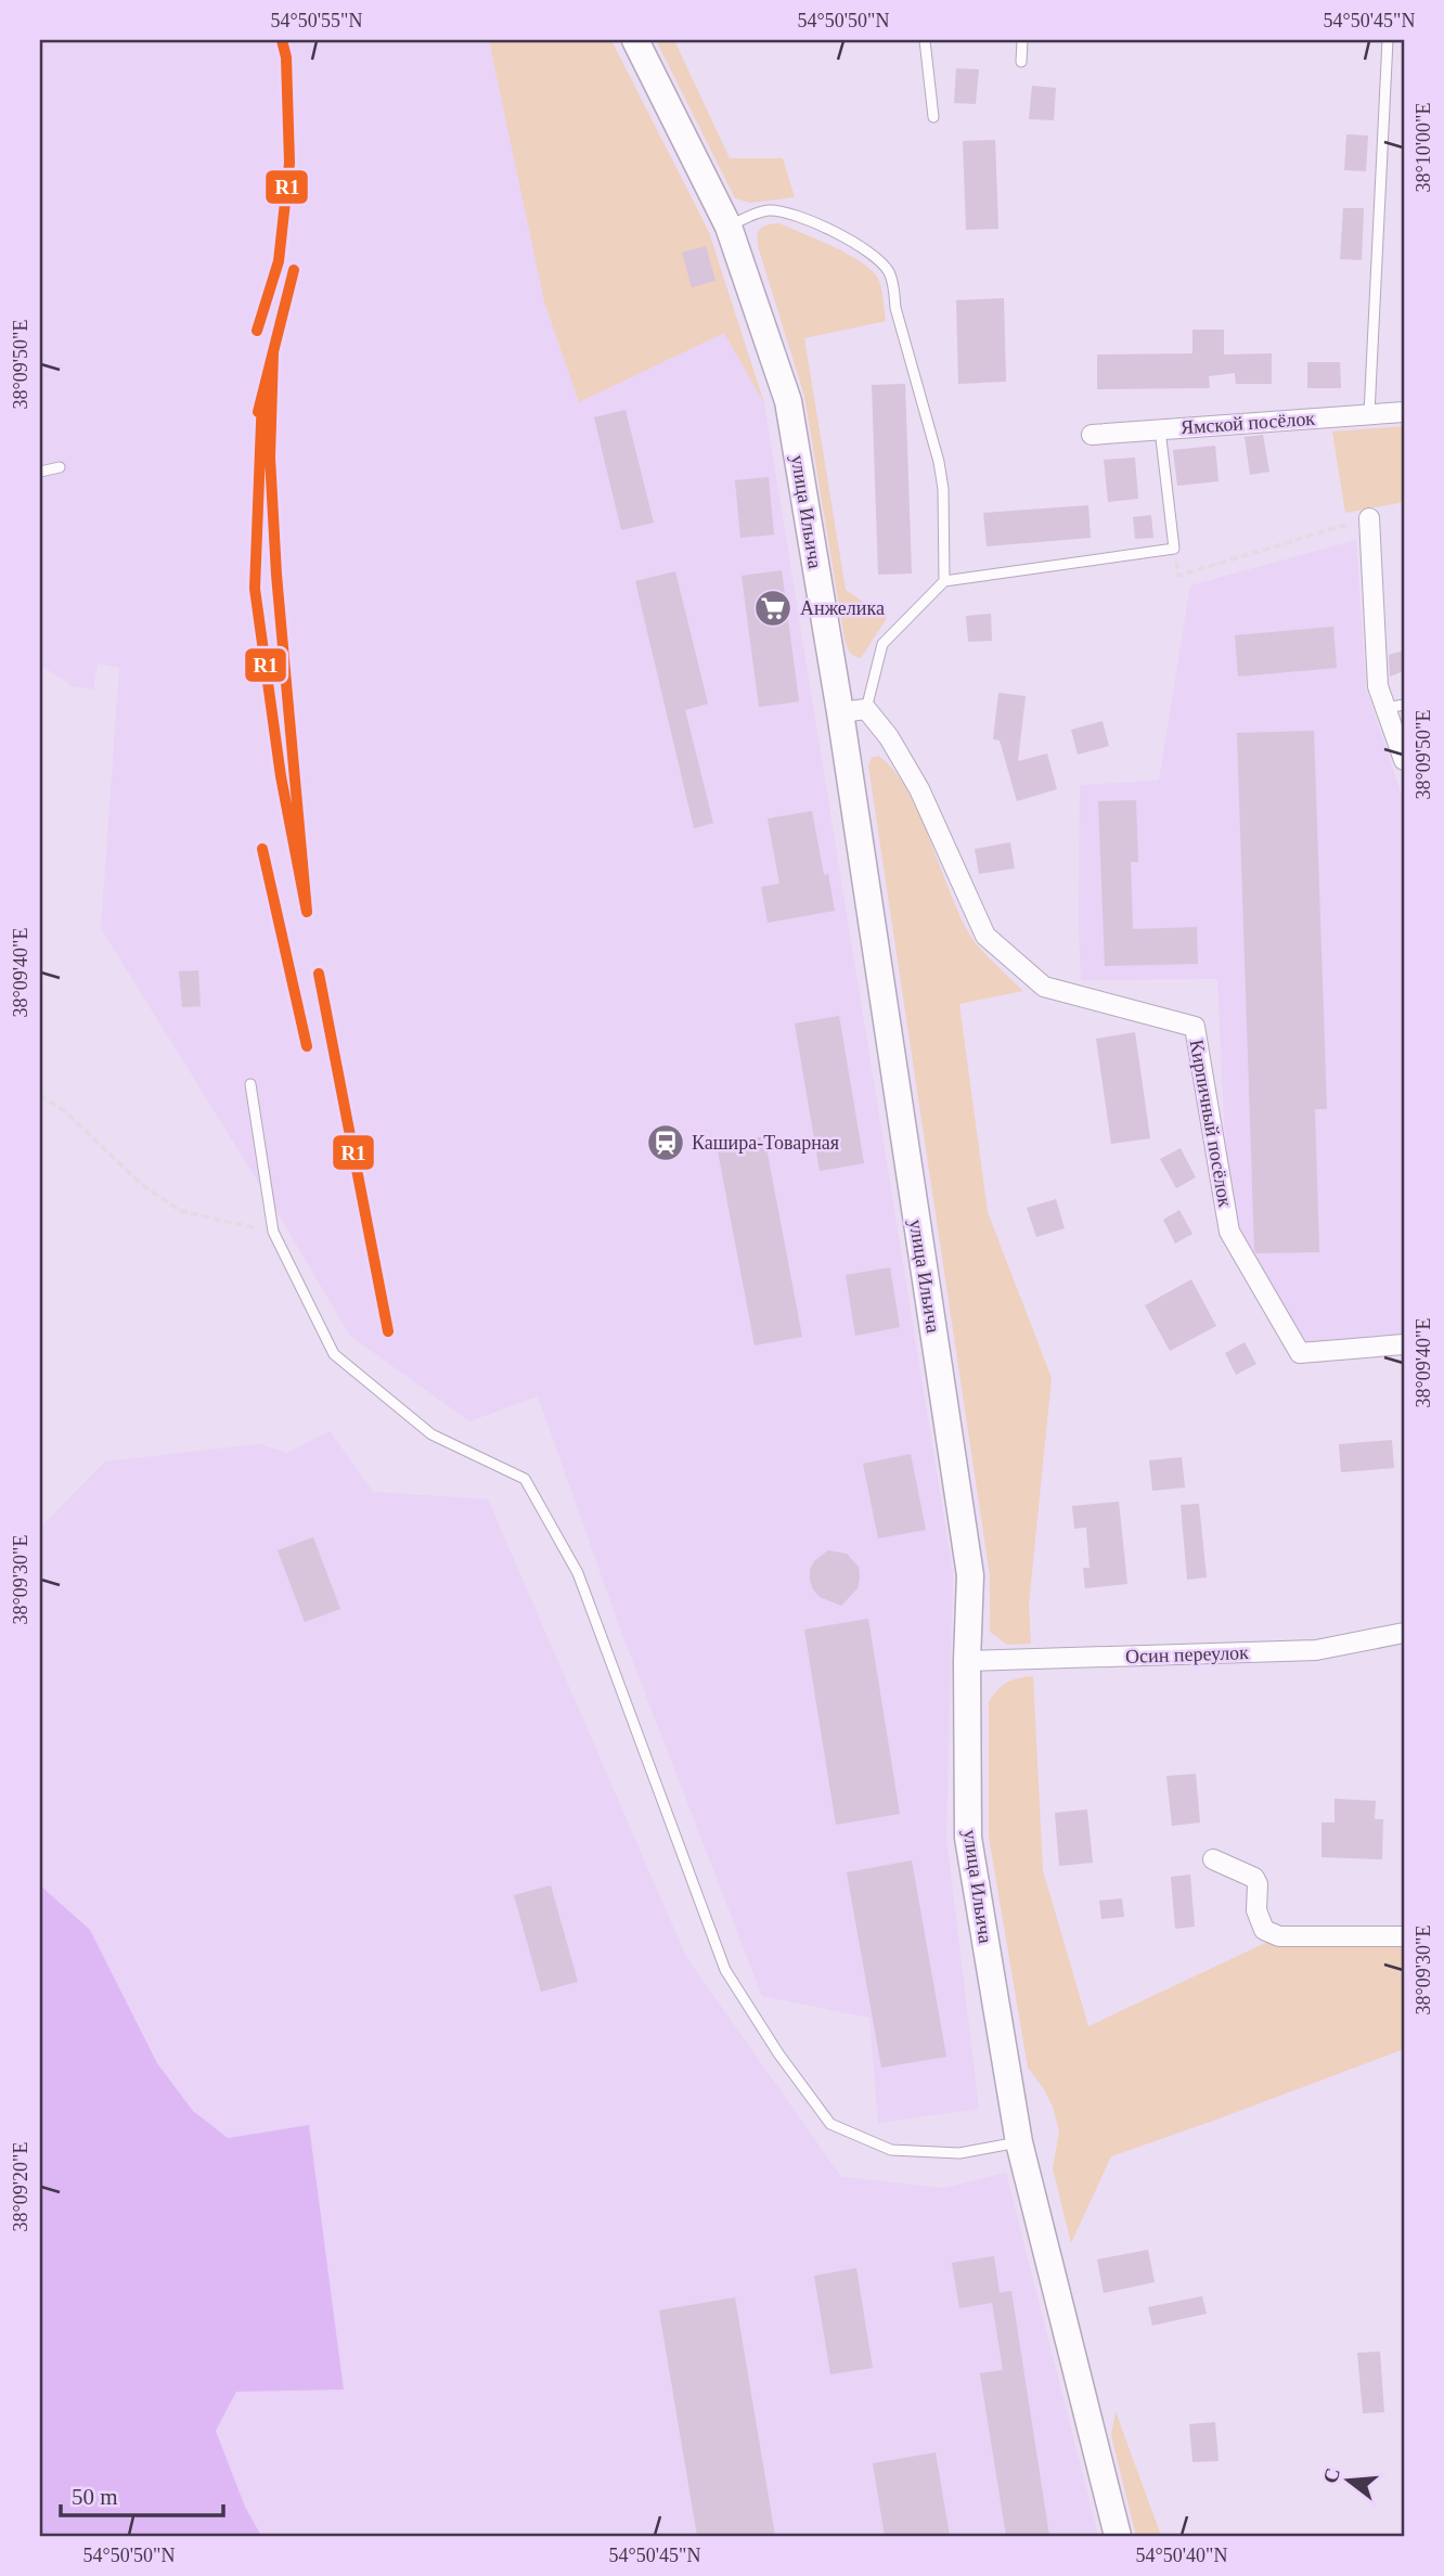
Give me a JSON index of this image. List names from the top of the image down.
{
  "streets": {
    "street": [
      "Ямской посёлок",
      "улица Ильича",
      "Кирпичный посёлок",
      "Осин переулок"
    ]
  },
  "crossings": [
    ["улица Ильича", "Кирпичный посёлок"],
    ["улица Ильича", "Осин переулок"]
  ],
  "places": {
    "supermarket": ["Анжелика"],
    "station": ["Кашира-Товарная"]
  },
  "lines": ["transit line R1"],
  "scale_bar": "50 m",
  "north": "left",
  "coordinates": [
    "54°50'55\"N",
    "54°50'50\"N",
    "54°50'45\"N",
    "38°10'00\"E",
    "38°09'50\"E",
    "38°09'40\"E",
    "38°09'30\"E",
    "38°09'20\"E",
    "54°50'40\"N"
  ]
}
